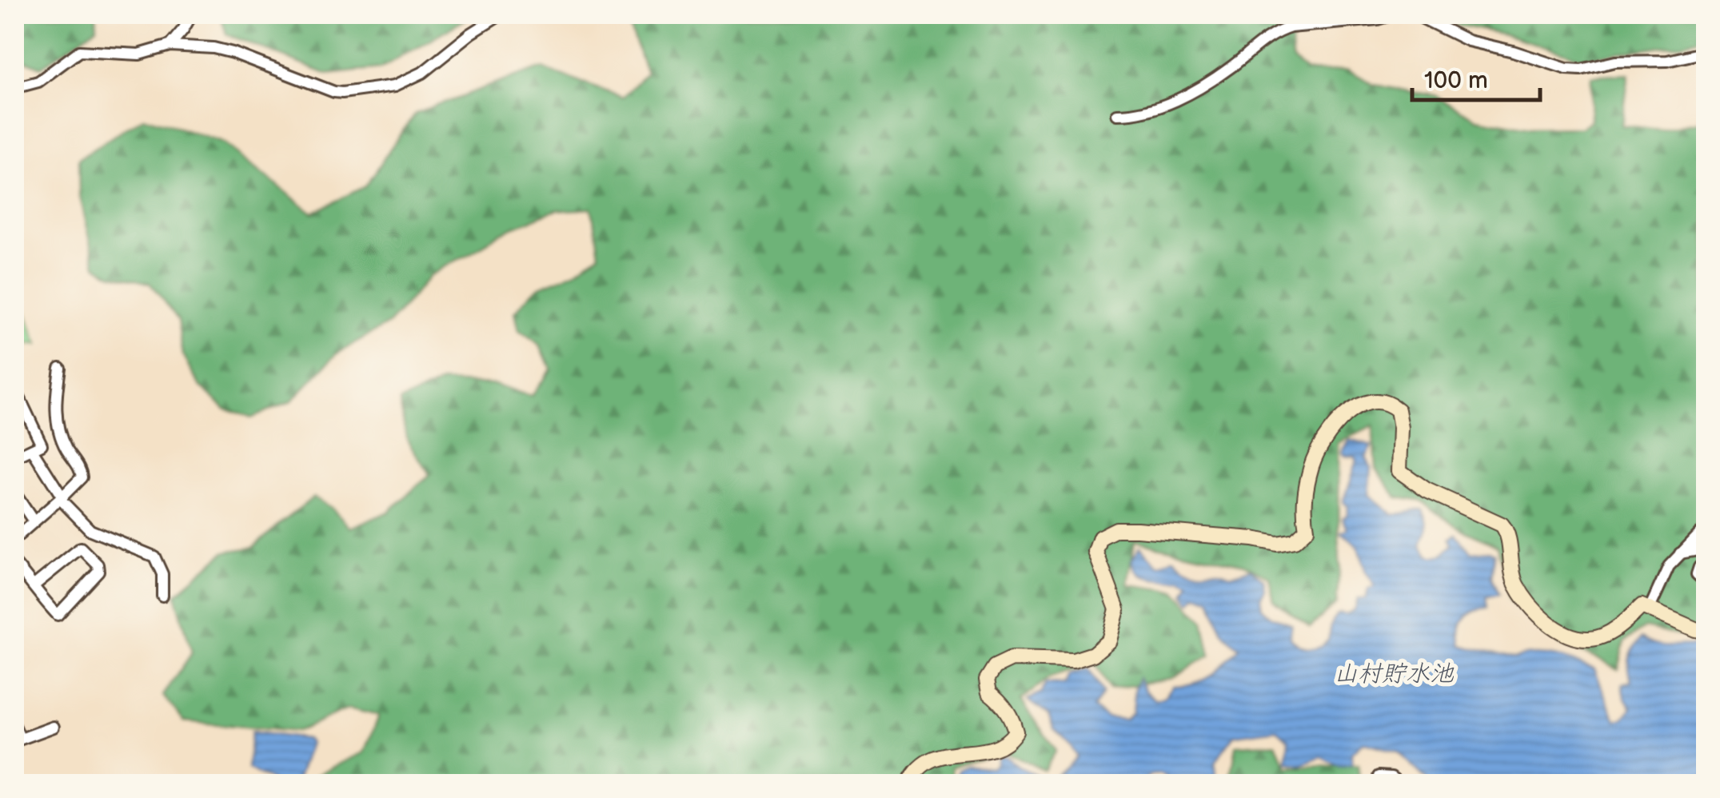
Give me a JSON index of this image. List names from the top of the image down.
{
  "water": ["山村貯水池"],
  "scale_bar": "100 m"
}
